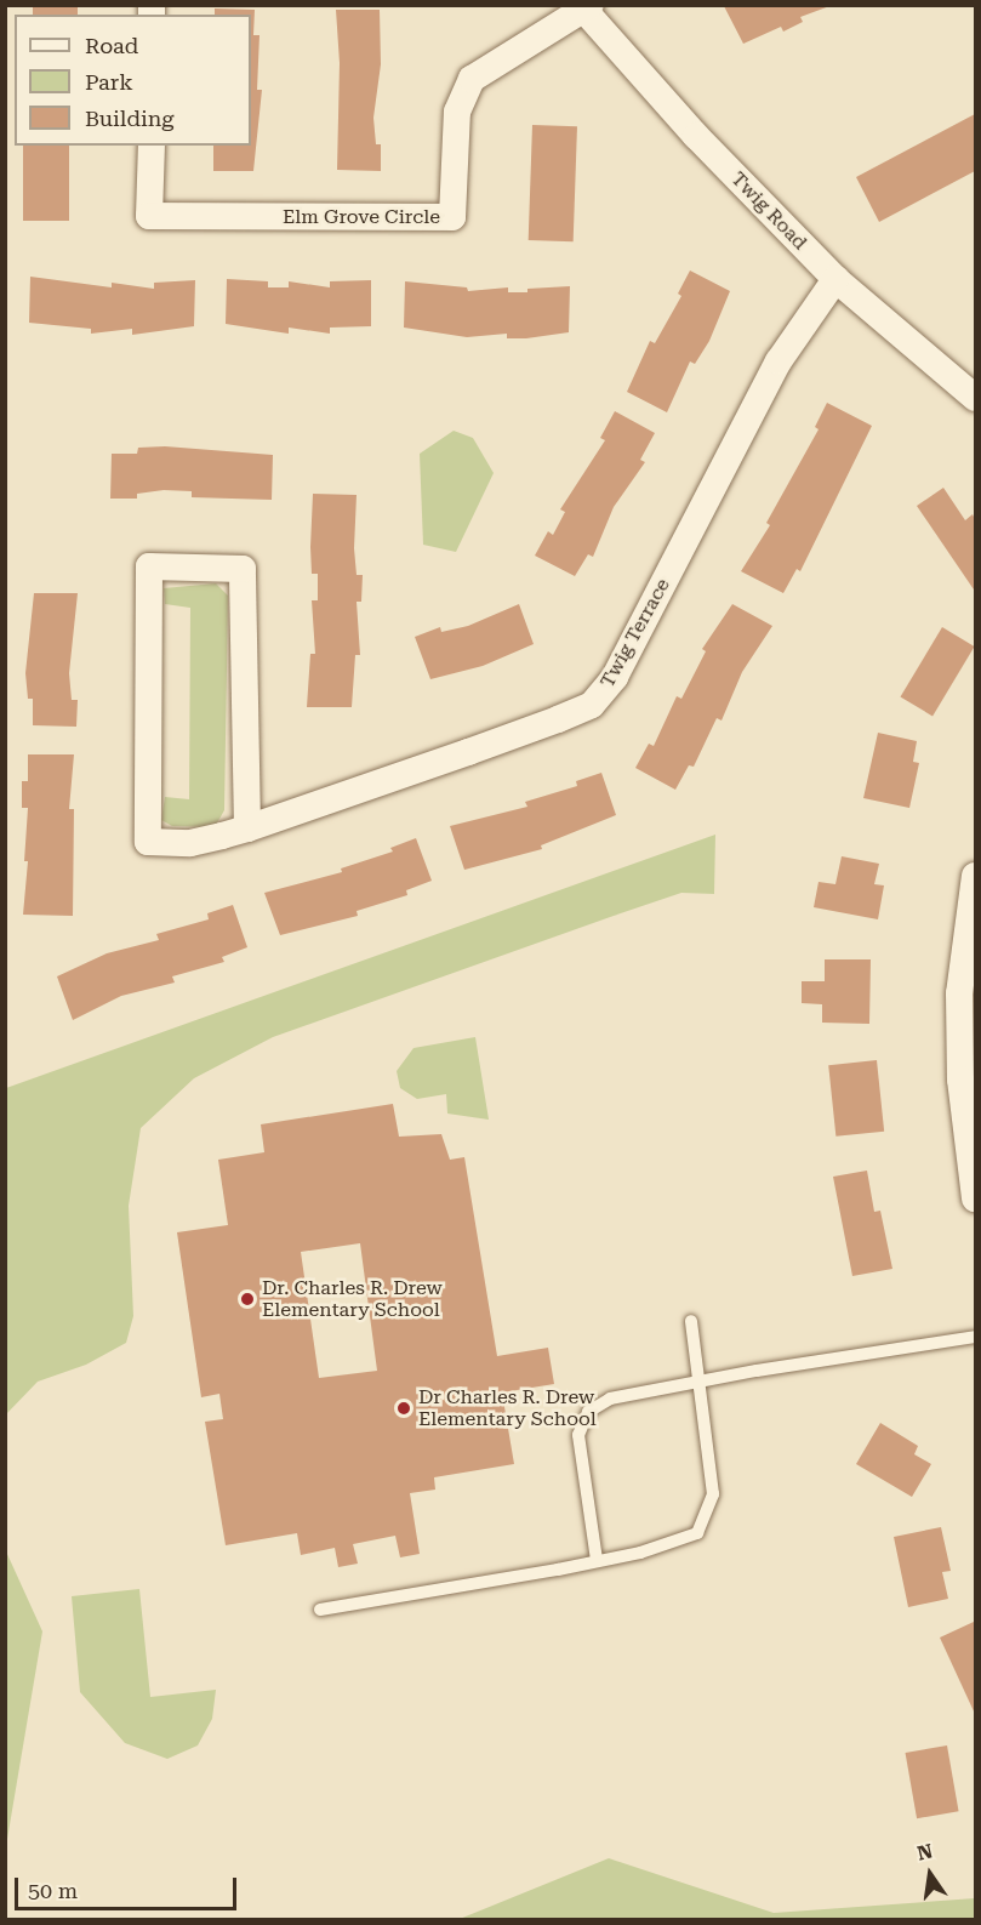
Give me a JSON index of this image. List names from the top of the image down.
{
  "streets": {
    "street": ["Twig Road", "Elm Grove Circle", "Twig Terrace"]
  },
  "crossings": [
    ["Twig Road", "Elm Grove Circle"],
    ["Twig Road", "Twig Terrace"]
  ],
  "places": ["Dr. Charles R. Drew Elementary School", "Dr Charles R. Drew Elementary School"],
  "legend": ["Road", "Park", "Building"],
  "scale_bar": "50 m",
  "north": "top"
}
